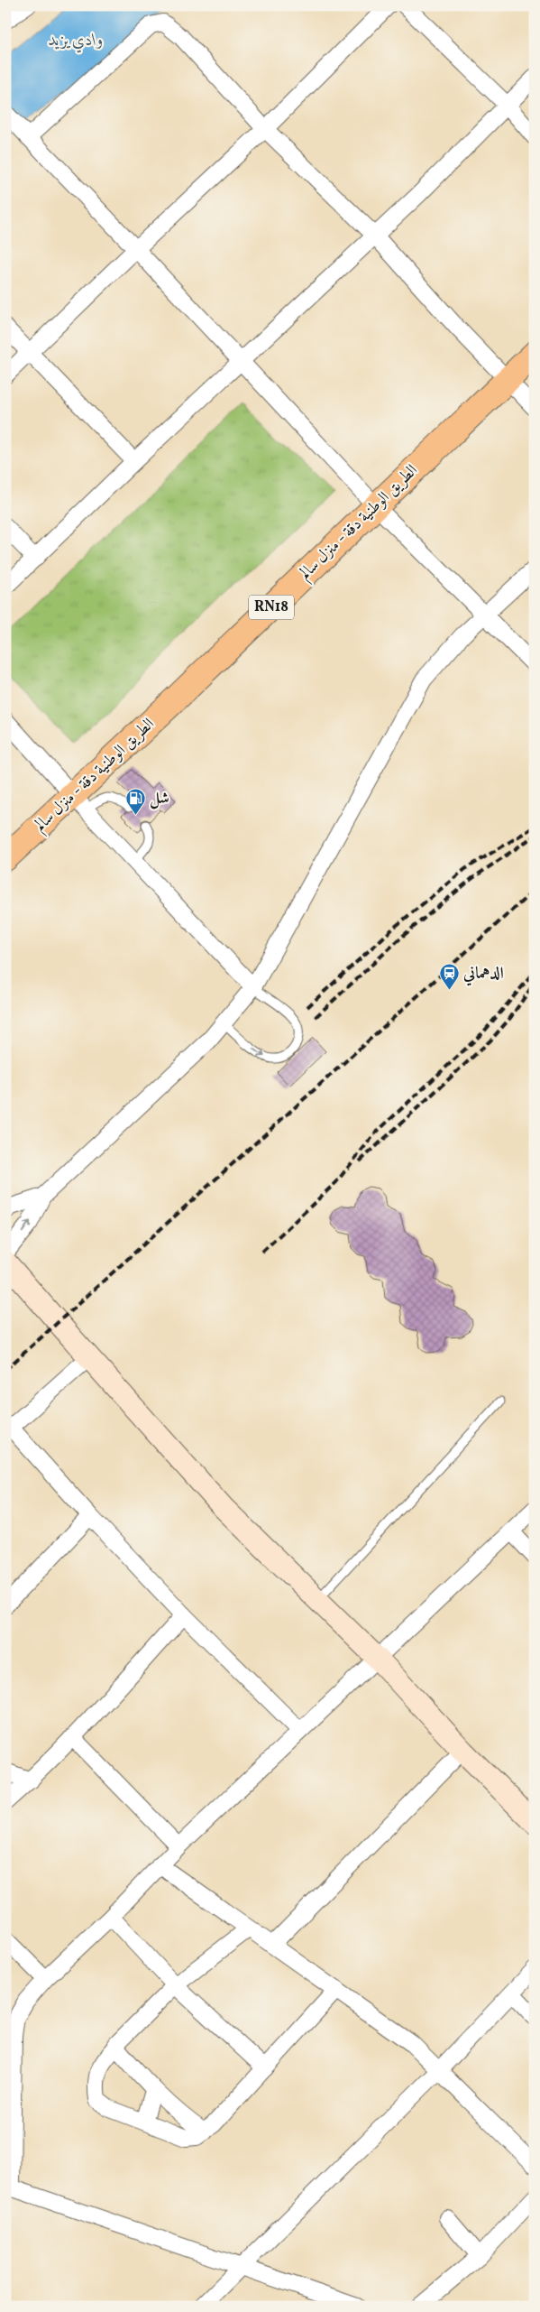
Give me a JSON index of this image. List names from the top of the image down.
{
  "streets": {
    "main road": ["الطريق الوطنية دقة - منزل سالم", "RN18"]
  },
  "water": ["وادي يزيد"],
  "places": {
    "fuel station": ["شل"],
    "station": ["الدهماني"]
  }
}
